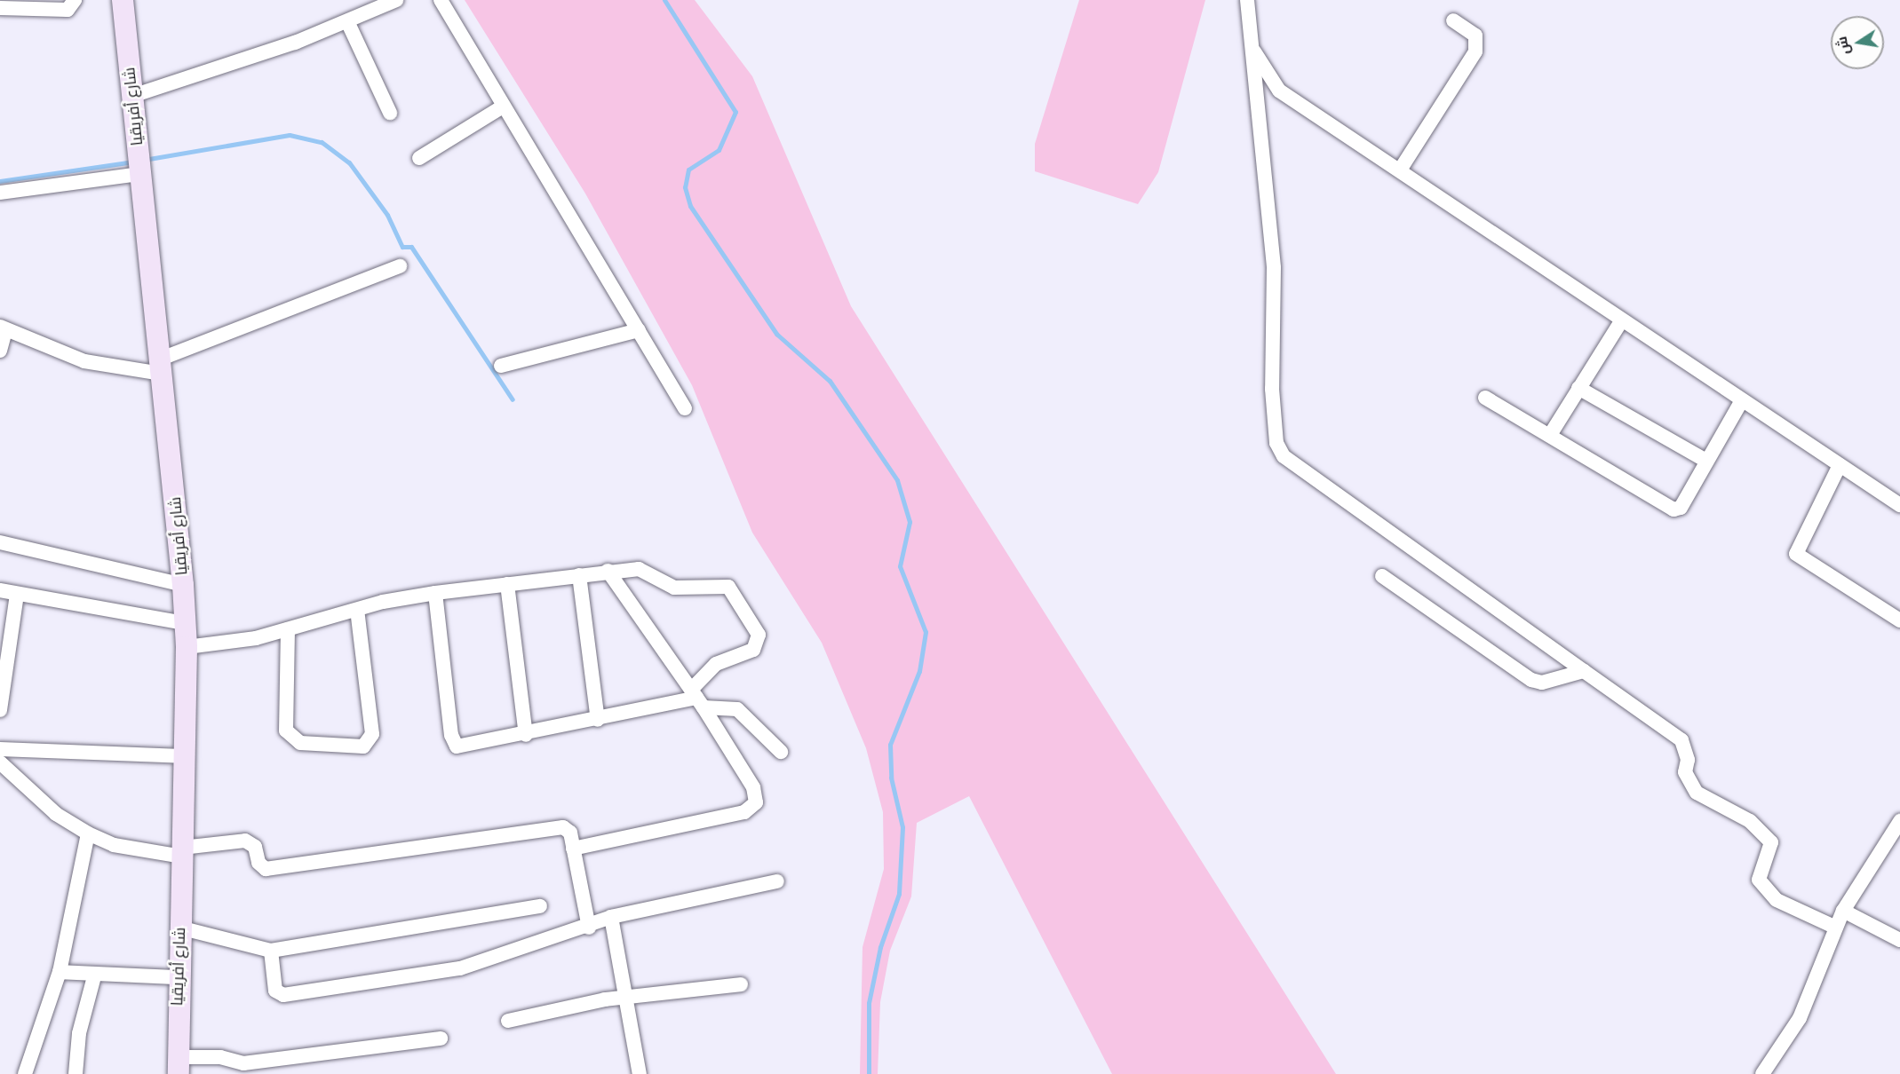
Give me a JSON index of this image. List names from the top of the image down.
{
  "streets": {
    "street": ["شارع أفريقيا"]
  },
  "north": "left"
}
